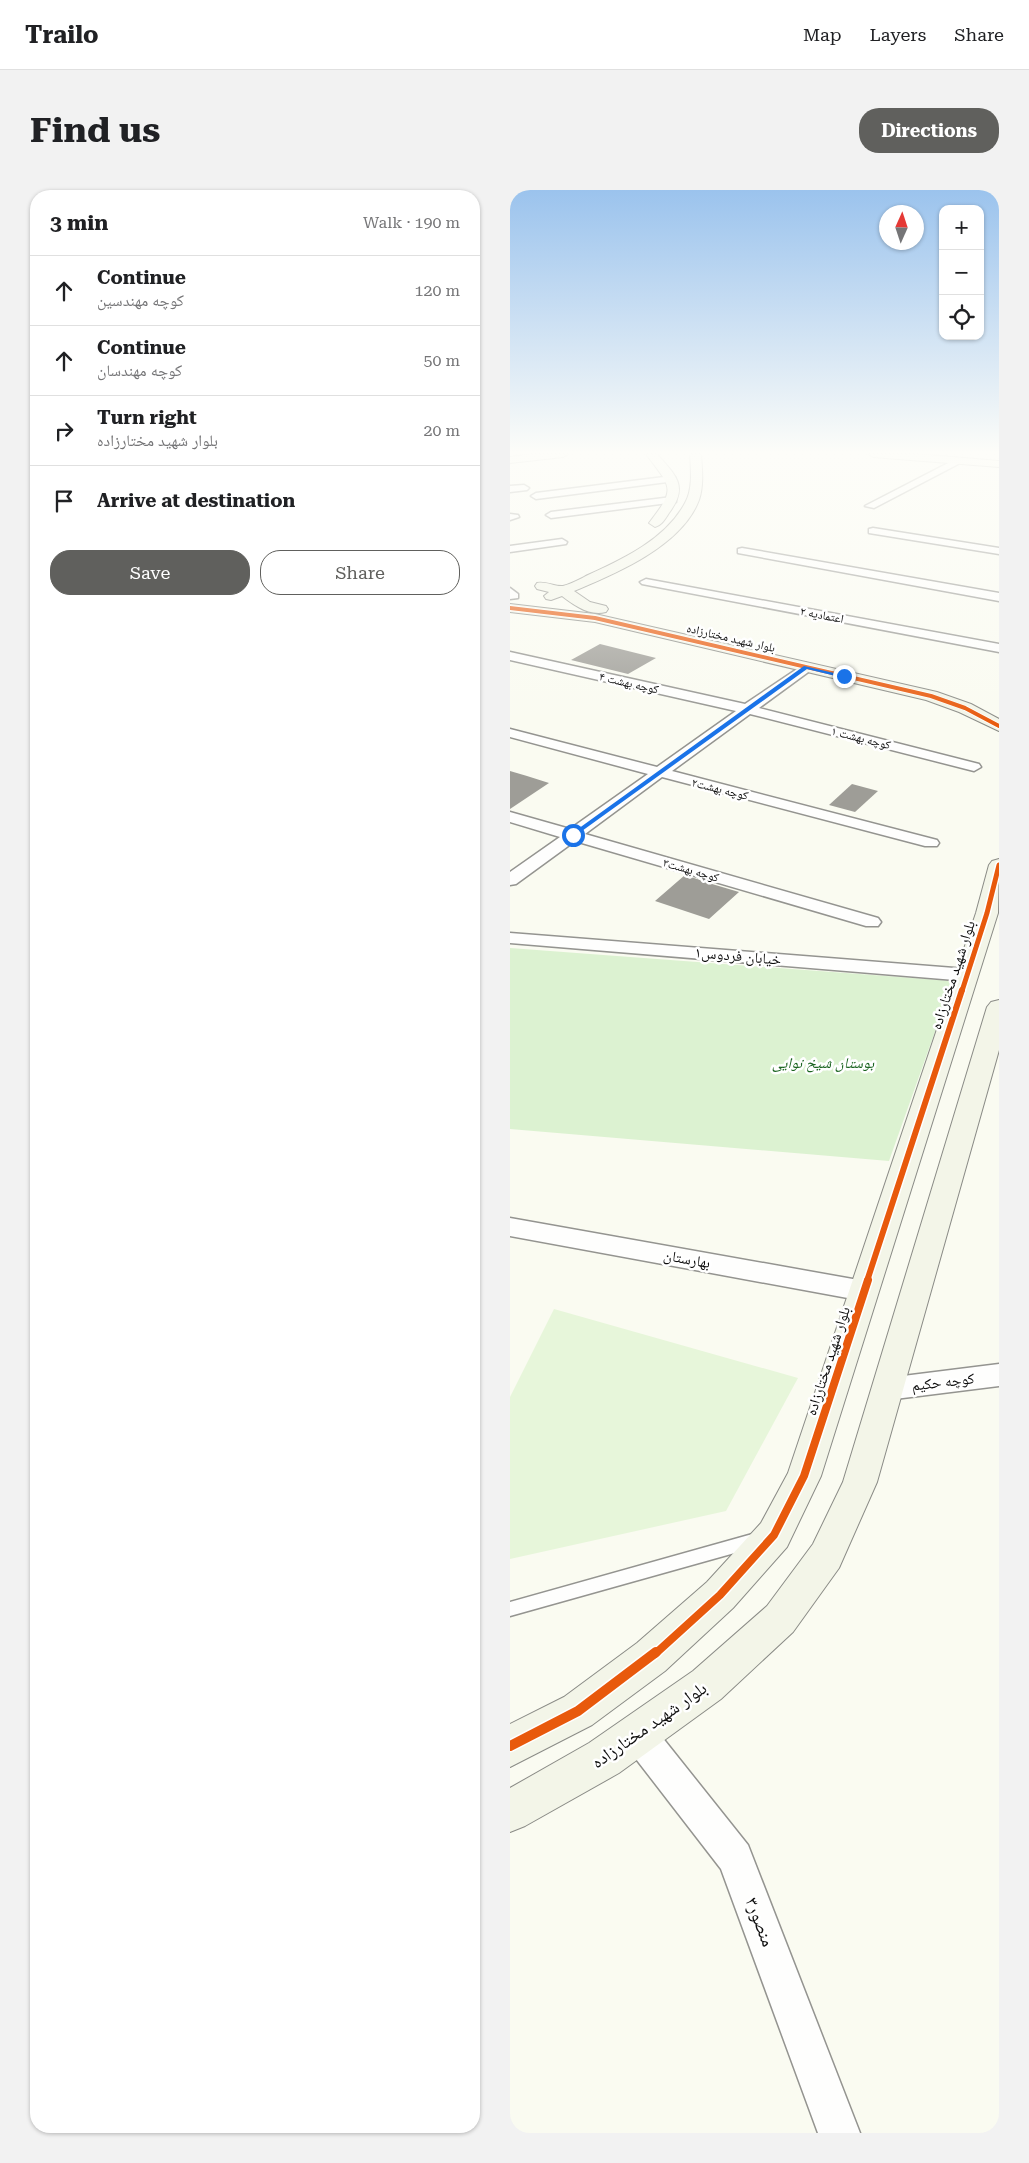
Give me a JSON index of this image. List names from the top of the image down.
{
  "streets": {
    "street": [
      "اعتمادیه ۲",
      "بلوار شهید مختارزاده",
      "کوچه بهشت ۴",
      "کوچه بهشت ۱",
      "کوچه بهشت۲",
      "کوچه بهشت۳",
      "خیابان فردوس۱",
      "بهارستان",
      "کوچه حکیم",
      "منصور۳"
    ]
  },
  "crossings": [
    ["بلوار شهید مختارزاده", "خیابان فردوس۱"],
    ["بلوار شهید مختارزاده", "بهارستان"],
    ["بلوار شهید مختارزاده", "کوچه حکیم"],
    ["بلوار شهید مختارزاده", "منصور۳"],
    ["کوچه بهشت ۴", "کوچه بهشت ۱"]
  ],
  "parks": ["بوستان شیخ نوایی"],
  "north": "top",
  "page": {
    "header": "Trailo",
    "nav": ["Map", "Layers", "Share"],
    "buttons": [
      "Directions",
      ["Save", "Share"]
    ],
    "title": "Find us",
    "heading": ["3 min", "Walk · 190 m"],
    "map_buttons": ["+", "−"],
    "list": [
      ["Continue", "کوچه مهندسین", "120 m"],
      ["Continue", "کوچه مهندسان", "50 m"],
      ["Turn right", "بلوار شهید مختارزاده", "20 m"],
      "Arrive at destination"
    ]
  }
}
